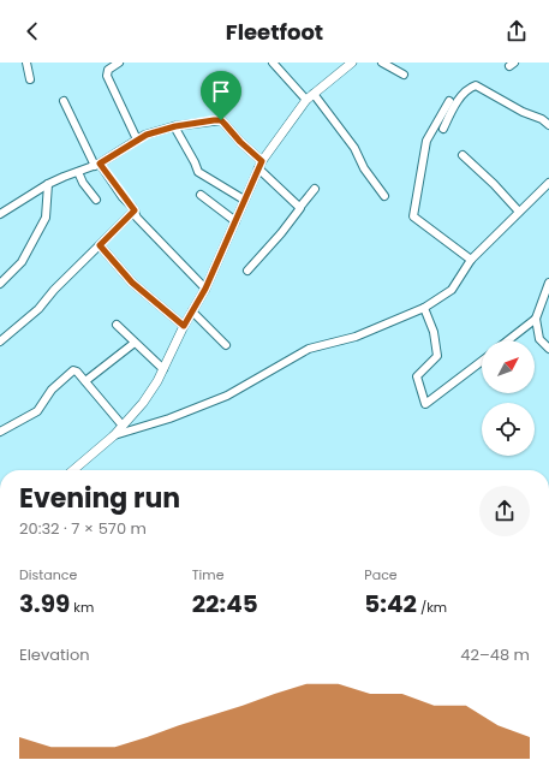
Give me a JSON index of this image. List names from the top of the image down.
{
  "north": "top right",
  "page": {
    "header": "Fleetfoot",
    "heading": ["Evening run", "20:32 · 7 × 570 m"],
    "stats": [
      ["Distance", "3.99 km"],
      ["Time", "22:45"],
      ["Pace", "5:42 /km"]
    ],
    "chart": ["Elevation", "42–48 m"]
  }
}
